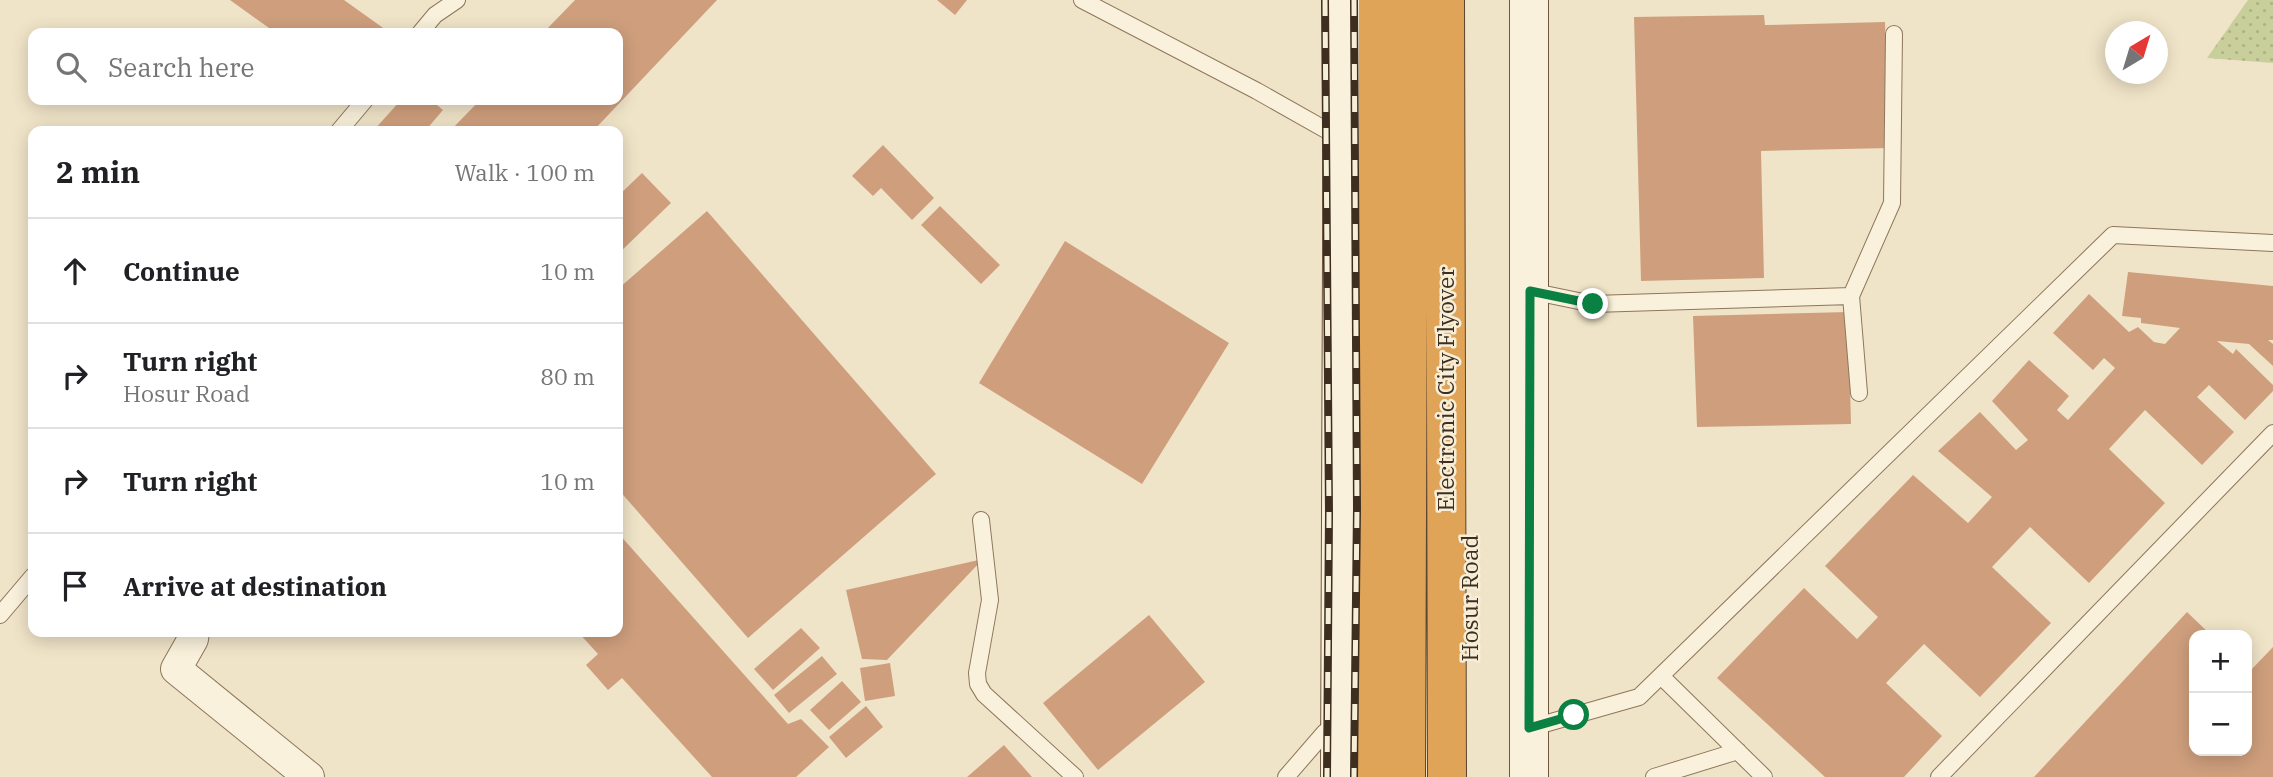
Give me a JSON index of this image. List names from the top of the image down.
{
  "streets": {
    "highway": ["Electronic City Flyover", "Hosur Road"]
  },
  "north": "top right",
  "page": {
    "search": "Search here",
    "heading": ["2 min", "Walk · 100 m"],
    "list": [
      ["Continue", "10 m"],
      ["Turn right", "Hosur Road", "80 m"],
      ["Turn right", "10 m"],
      "Arrive at destination"
    ],
    "map_buttons": ["+", "−"]
  }
}
